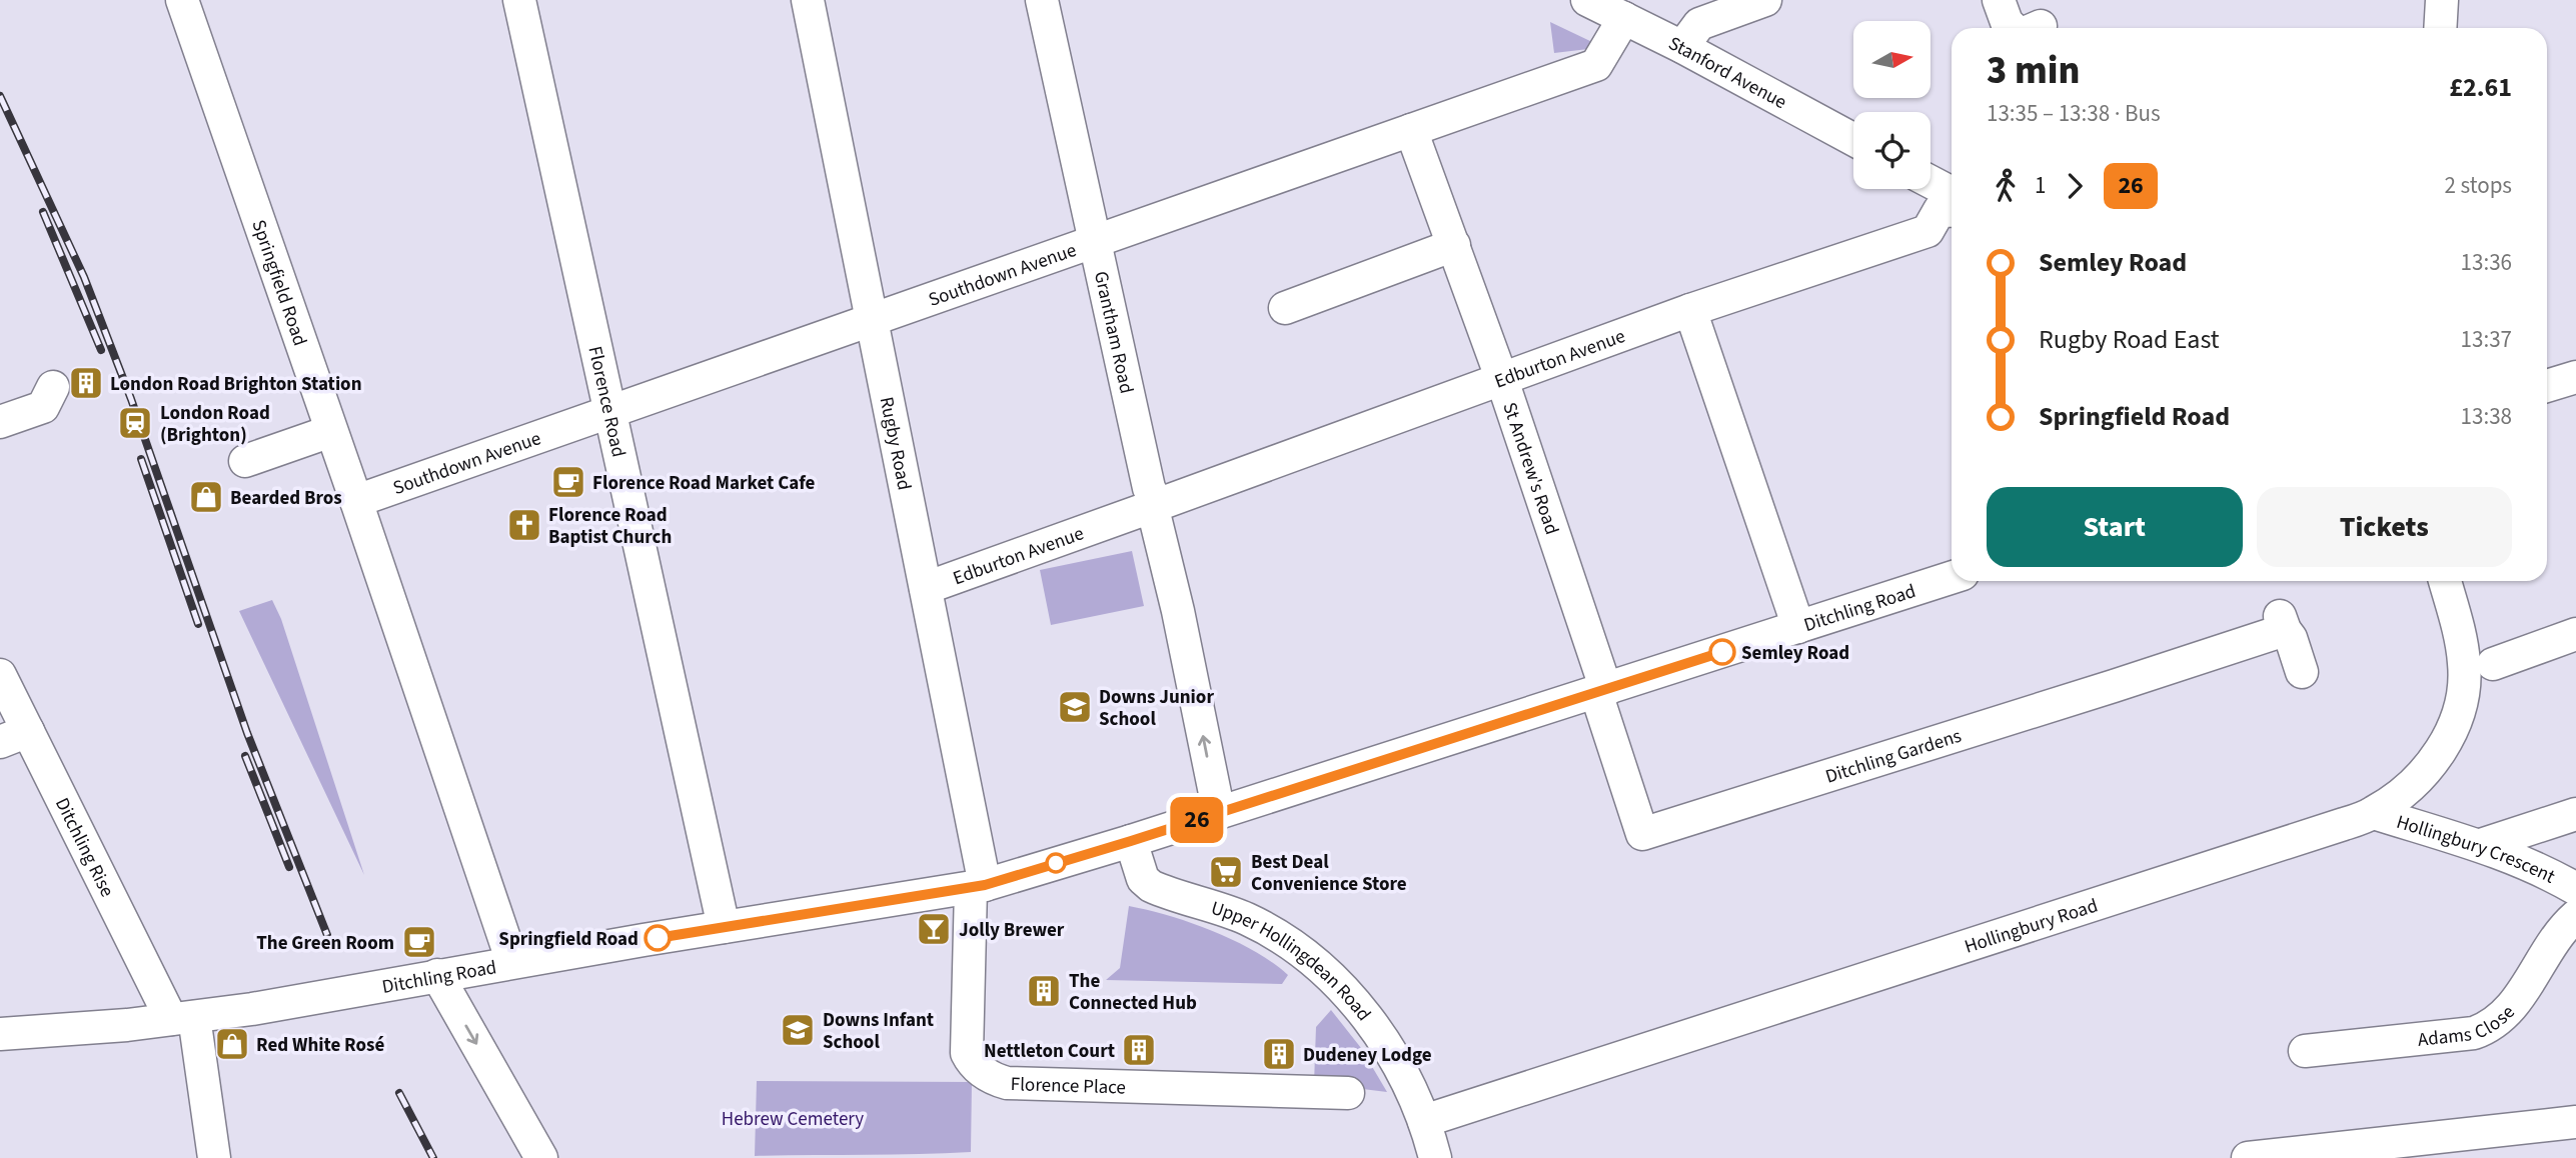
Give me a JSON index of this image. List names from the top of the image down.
{
  "streets": {
    "street": [
      "Stanford Avenue",
      "Southdown Avenue",
      "Springfield Road",
      "Grantham Road",
      "Edburton Avenue",
      "Florence Road",
      "Rugby Road",
      "St Andrew's Road",
      "Ditchling Road",
      "Ditchling Gardens",
      "Ditchling Rise",
      "Hollingbury Crescent",
      "Hollingbury Road",
      "Upper Hollingdean Road",
      "Adams Close",
      "Florence Place"
    ]
  },
  "crossings": [
    ["Stanford Avenue", "Southdown Avenue"],
    ["Southdown Avenue", "Springfield Road"],
    ["Southdown Avenue", "Grantham Road"],
    ["Southdown Avenue", "Florence Road"],
    ["Southdown Avenue", "Rugby Road"],
    ["Southdown Avenue", "St Andrew's Road"],
    ["Springfield Road", "Ditchling Road"],
    ["Grantham Road", "Edburton Avenue"],
    ["Grantham Road", "Ditchling Road"],
    ["Edburton Avenue", "Rugby Road"],
    ["Edburton Avenue", "St Andrew's Road"],
    ["Florence Road", "Ditchling Road"],
    ["Rugby Road", "Ditchling Road"],
    ["Rugby Road", "Florence Place"],
    ["St Andrew's Road", "Ditchling Road"],
    ["St Andrew's Road", "Ditchling Gardens"],
    ["Ditchling Road", "Ditchling Gardens"],
    ["Ditchling Road", "Ditchling Rise"],
    ["Ditchling Road", "Upper Hollingdean Road"],
    ["Ditchling Road", "Florence Place"],
    ["Hollingbury Crescent", "Hollingbury Road"],
    ["Hollingbury Road", "Upper Hollingdean Road"]
  ],
  "one_way": ["Grantham Road"],
  "parks": ["Hebrew Cemetery"],
  "places": {
    "building": [
      "London Road Brighton Station",
      "The Connected Hub",
      "Nettleton Court",
      "Dudeney Lodge"
    ],
    "station": ["London Road (Brighton)"],
    "cafe": ["Florence Road Market Cafe", "The Green Room"],
    "shop": ["Bearded Bros", "Red White Rosé"],
    "church": ["Florence Road Baptist Church"],
    "other": ["Semley Road", "Springfield Road"],
    "school or university": ["Downs Junior School", "Downs Infant School"],
    "supermarket": ["Best Deal Convenience Store"],
    "bar": ["Jolly Brewer"]
  },
  "lines": ["bus line 26"],
  "north": "right",
  "page": {
    "on_map": "26",
    "heading": ["3 min", "13:35 – 13:38 · Bus", "£2.61"],
    "legs": ["1", "26", "2 stops"],
    "list": [
      {
        "name": "Semley Road",
        "value": "13:36"
      },
      {
        "name": "Rugby Road East",
        "value": "13:37"
      },
      {
        "name": "Springfield Road",
        "value": "13:38"
      }
    ],
    "buttons": ["Start", "Tickets"]
  }
}
